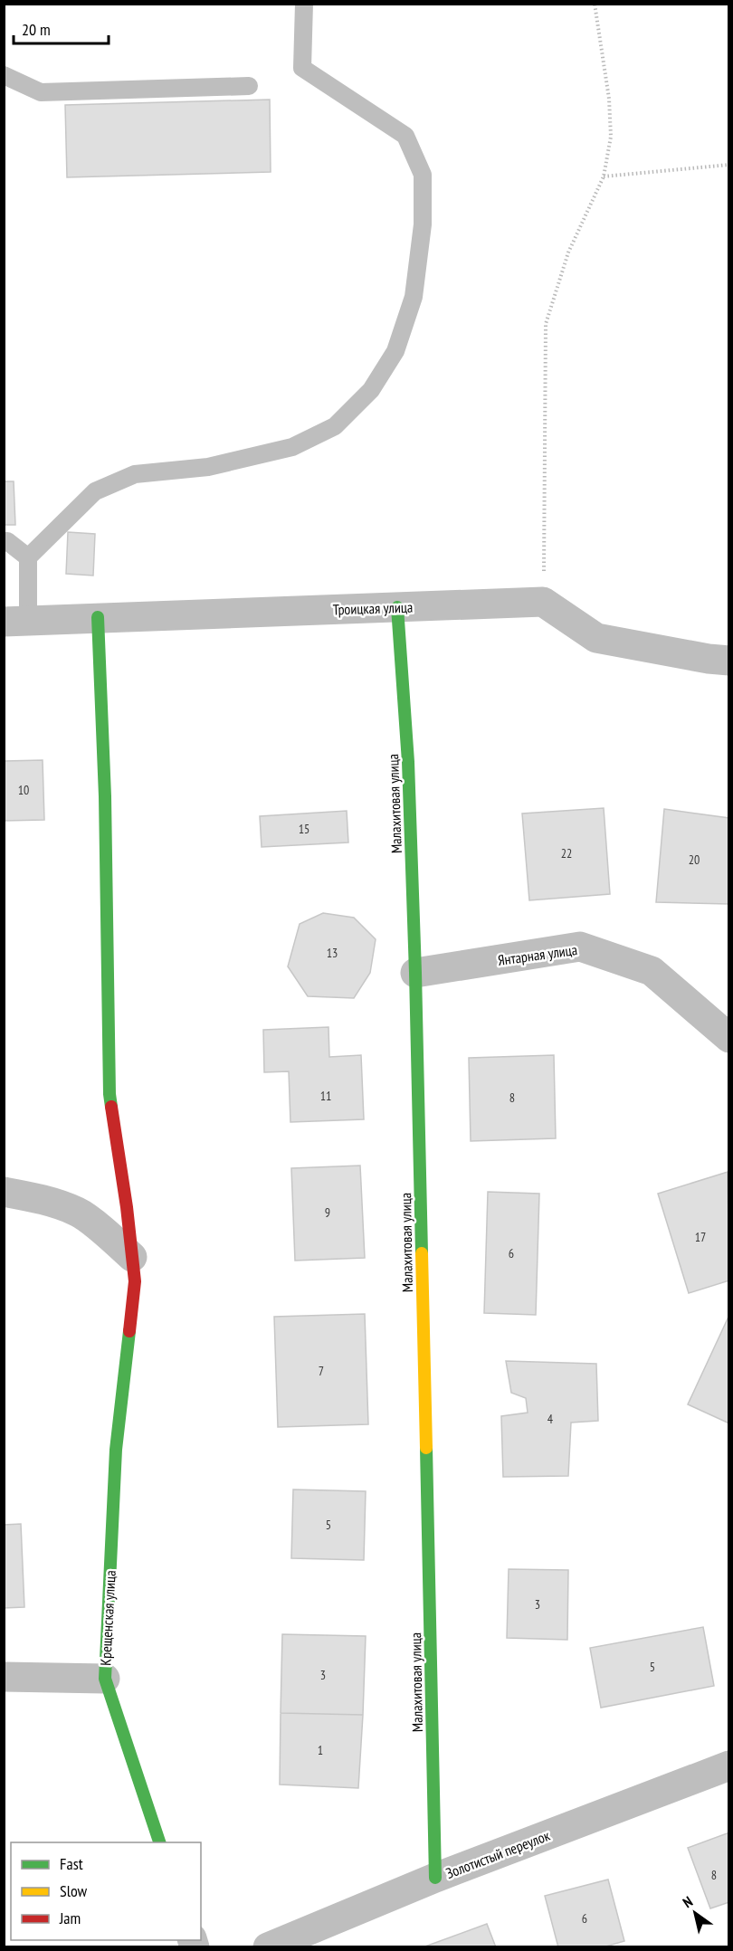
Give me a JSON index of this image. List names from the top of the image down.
{
  "streets": {
    "street": [
      "Троицкая улица",
      "Малахитовая улица",
      "Янтарная улица",
      "Крещенская улица",
      "Золотистый переулок"
    ]
  },
  "crossings": [
    ["Троицкая улица", "Малахитовая улица"],
    ["Троицкая улица", "Крещенская улица"],
    ["Малахитовая улица", "Янтарная улица"],
    ["Малахитовая улица", "Золотистый переулок"]
  ],
  "house_numbers": [
    "10",
    "15",
    "22",
    "20",
    "13",
    "11",
    "8",
    "9",
    "17",
    "6",
    "7",
    "4",
    "5",
    "3",
    "5",
    "3",
    "1",
    "8",
    "6"
  ],
  "legend": ["Fast", "Slow", "Jam"],
  "scale_bar": "20 m",
  "north": "top left"
}
